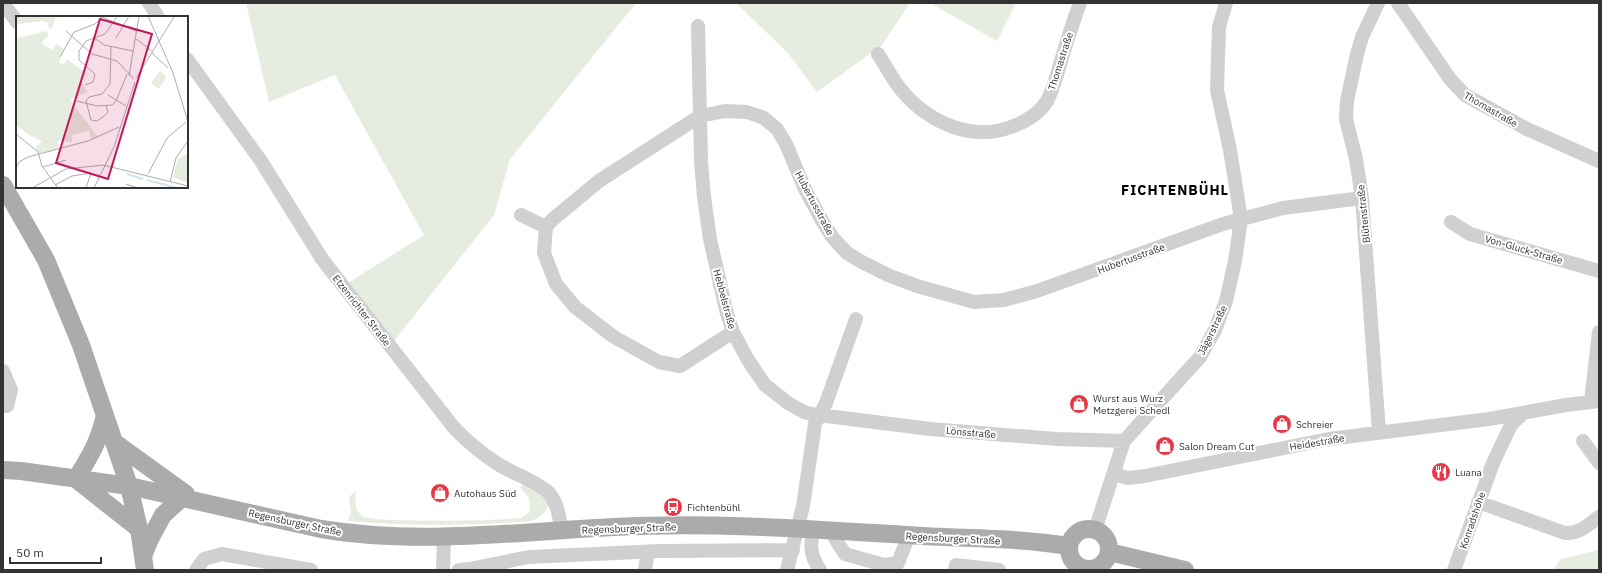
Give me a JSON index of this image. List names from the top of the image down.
{
  "streets": {
    "main road": ["Regensburger Straße"],
    "street": [
      "Thomastraße",
      "Hubertusstraße",
      "Blütenstraße",
      "Von-Gluck-Straße",
      "Hebbelstraße",
      "Etzenrichter Straße",
      "Jägerstraße",
      "Lönsstraße",
      "Heidestraße",
      "Konradshöhe"
    ]
  },
  "crossings": [
    ["Hubertusstraße", "Hebbelstraße"],
    ["Hubertusstraße", "Jägerstraße"],
    ["Blütenstraße", "Heidestraße"],
    ["Hebbelstraße", "Lönsstraße"],
    ["Etzenrichter Straße", "Regensburger Straße"],
    ["Jägerstraße", "Lönsstraße"],
    ["Jägerstraße", "Heidestraße"],
    ["Jägerstraße", "Regensburger Straße"],
    ["Heidestraße", "Konradshöhe"]
  ],
  "districts": ["FICHTENBÜHL"],
  "places": {
    "shop": [
      "Wurst aus Wurz Metzgerei Schedl",
      "Schreier",
      "Salon Dream Cut",
      "Autohaus Süd"
    ],
    "restaurant": ["Luana"],
    "bus stop": ["Fichtenbühl"]
  },
  "scale_bar": "50 m"
}
